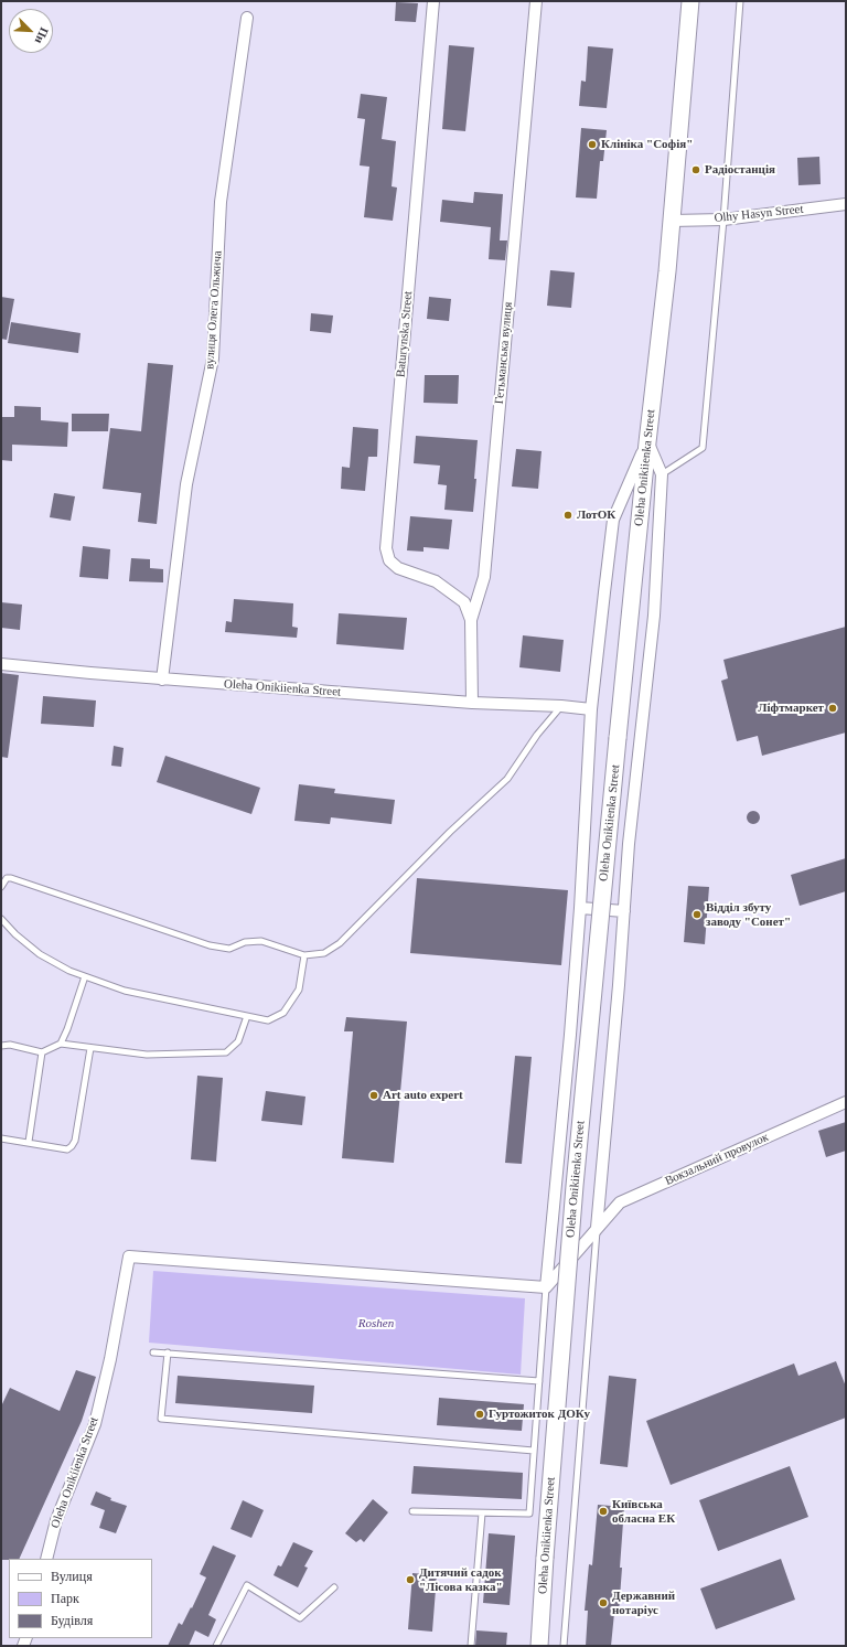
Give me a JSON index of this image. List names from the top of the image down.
{
  "streets": {
    "main road": ["Oleha Onikiienka Street"],
    "street": [
      "Olhy Hasyn Street",
      "вулиця Олега Ольжича",
      "Baturynska Street",
      "Гетьманська вулиця",
      "Вокзальний провулок"
    ]
  },
  "crossings": [
    ["Olhy Hasyn Street", "Oleha Onikiienka Street"],
    ["вулиця Олега Ольжича", "Oleha Onikiienka Street"],
    ["Baturynska Street", "Гетьманська вулиця"],
    ["Гетьманська вулиця", "Oleha Onikiienka Street"],
    ["Oleha Onikiienka Street", "Вокзальний провулок"]
  ],
  "parks": ["Roshen"],
  "places": [
    "Клініка \"Софія\"",
    "Радіостанція",
    "ЛотОК",
    "Ліфтмаркет",
    "Відділ збуту заводу \"Сонет\"",
    "Art auto expert",
    "Гуртожиток ДОКу",
    "Київська обласна ЕК",
    "Дитячий садок \"Лісова казка\"",
    "Державний нотаріус"
  ],
  "legend": ["Вулиця", "Парк", "Будівля"],
  "north": "bottom right"
}
